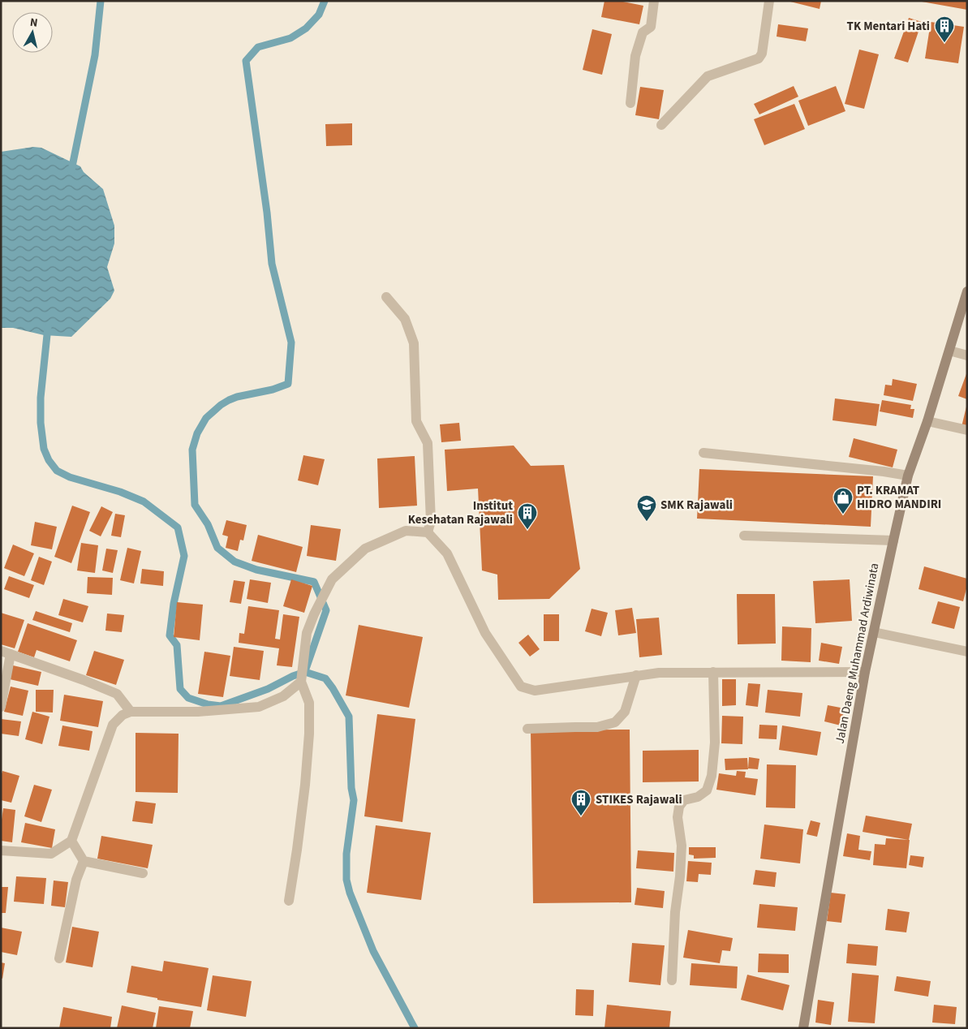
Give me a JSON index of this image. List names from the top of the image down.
{
  "streets": {
    "main road": ["Jalan Daeng Muhammad Ardiwinata"]
  },
  "places": {
    "building": ["TK Mentari Hati", "Institut Kesehatan Rajawali", "STIKES Rajawali"],
    "shop": ["PT. KRAMAT HIDRO MANDIRI"],
    "school or university": ["SMK Rajawali"]
  },
  "north": "top"
}
